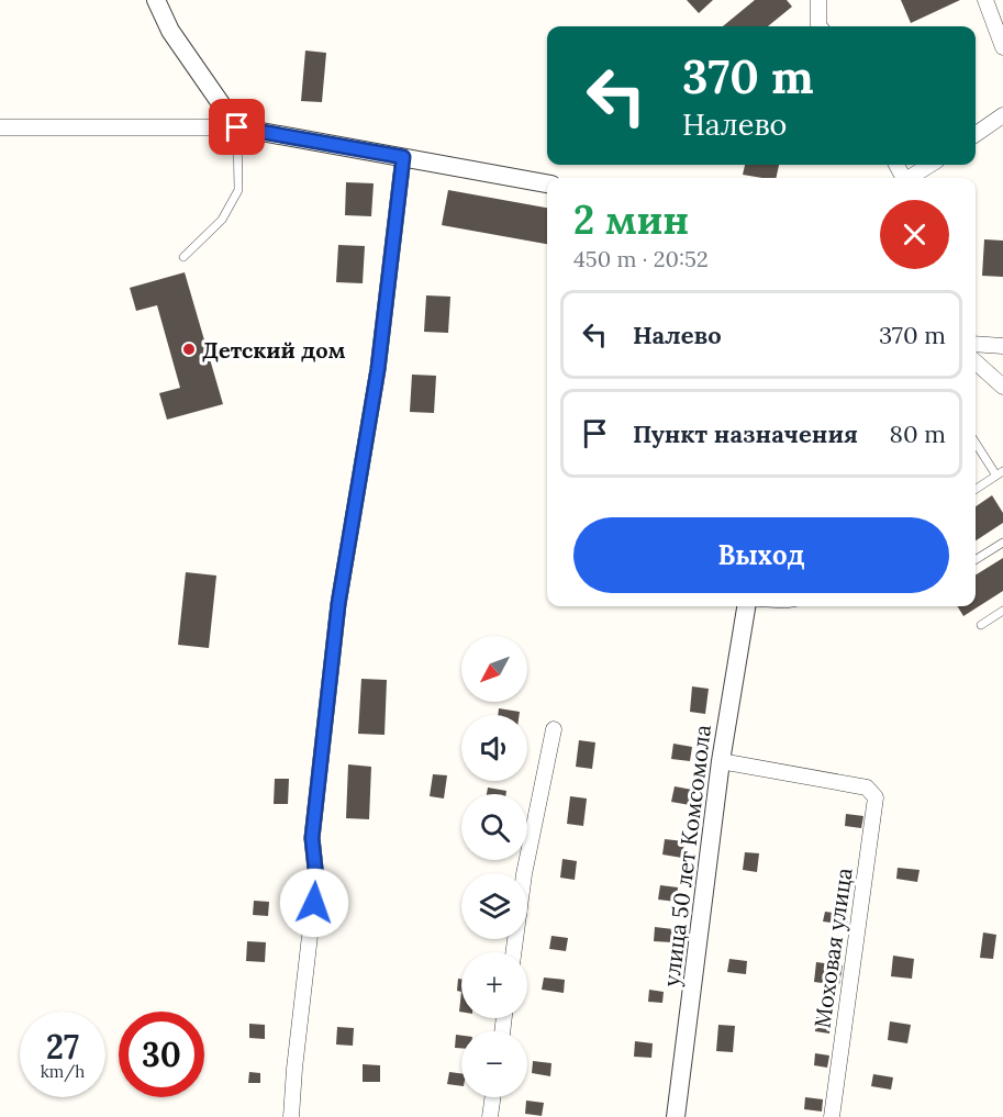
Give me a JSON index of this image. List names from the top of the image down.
{
  "streets": {
    "street": ["улица 50 лет Комсомола", "Моховая улица"]
  },
  "crossings": [
    ["улица 50 лет Комсомола", "Моховая улица"]
  ],
  "places": ["Детский дом"],
  "north": "bottom left",
  "page": {
    "turn": ["370 m", "Налево"],
    "heading": ["2 мин", "450 m · 20:52"],
    "list": [
      {
        "name": "Налево",
        "value": "370 m"
      },
      {
        "name": "Пункт назначения",
        "value": "80 m"
      }
    ],
    "buttons": "Выход",
    "map_buttons": ["+", "−"],
    "speed": "27 km/h",
    "limit": "30"
  }
}
